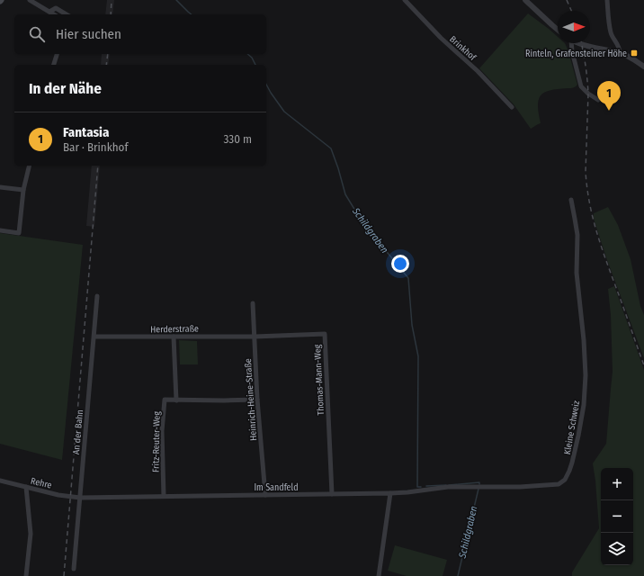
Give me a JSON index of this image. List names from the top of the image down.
{
  "streets": {
    "street": [
      "Brinkhof",
      "Herderstraße",
      "Thomas-Mann-Weg",
      "Heinrich-Heine-Straße",
      "Kleine Schweiz",
      "An der Bahn",
      "Fritz-Reuter-Weg",
      "Rehre",
      "Im Sandfeld"
    ]
  },
  "crossings": [
    ["Herderstraße", "Thomas-Mann-Weg"],
    ["Herderstraße", "Heinrich-Heine-Straße"],
    ["Herderstraße", "An der Bahn"],
    ["Thomas-Mann-Weg", "Heinrich-Heine-Straße"],
    ["Thomas-Mann-Weg", "Im Sandfeld"],
    ["Heinrich-Heine-Straße", "Fritz-Reuter-Weg"],
    ["Heinrich-Heine-Straße", "Im Sandfeld"],
    ["Kleine Schweiz", "Im Sandfeld"],
    ["An der Bahn", "Rehre"],
    ["An der Bahn", "Im Sandfeld"],
    ["Fritz-Reuter-Weg", "Im Sandfeld"],
    ["Rehre", "Im Sandfeld"]
  ],
  "water": ["Schildgraben"],
  "places": {
    "transit": ["Rinteln, Grafensteiner Höhe"]
  },
  "north": "right",
  "page": {
    "search": "Hier suchen",
    "heading": "In der Nähe",
    "pins": "1",
    "list": [
      {
        "mark": "1",
        "name": "Fantasia",
        "note": "Bar · Brinkhof",
        "value": "330 m"
      }
    ],
    "map_buttons": ["+", "−"]
  }
}
